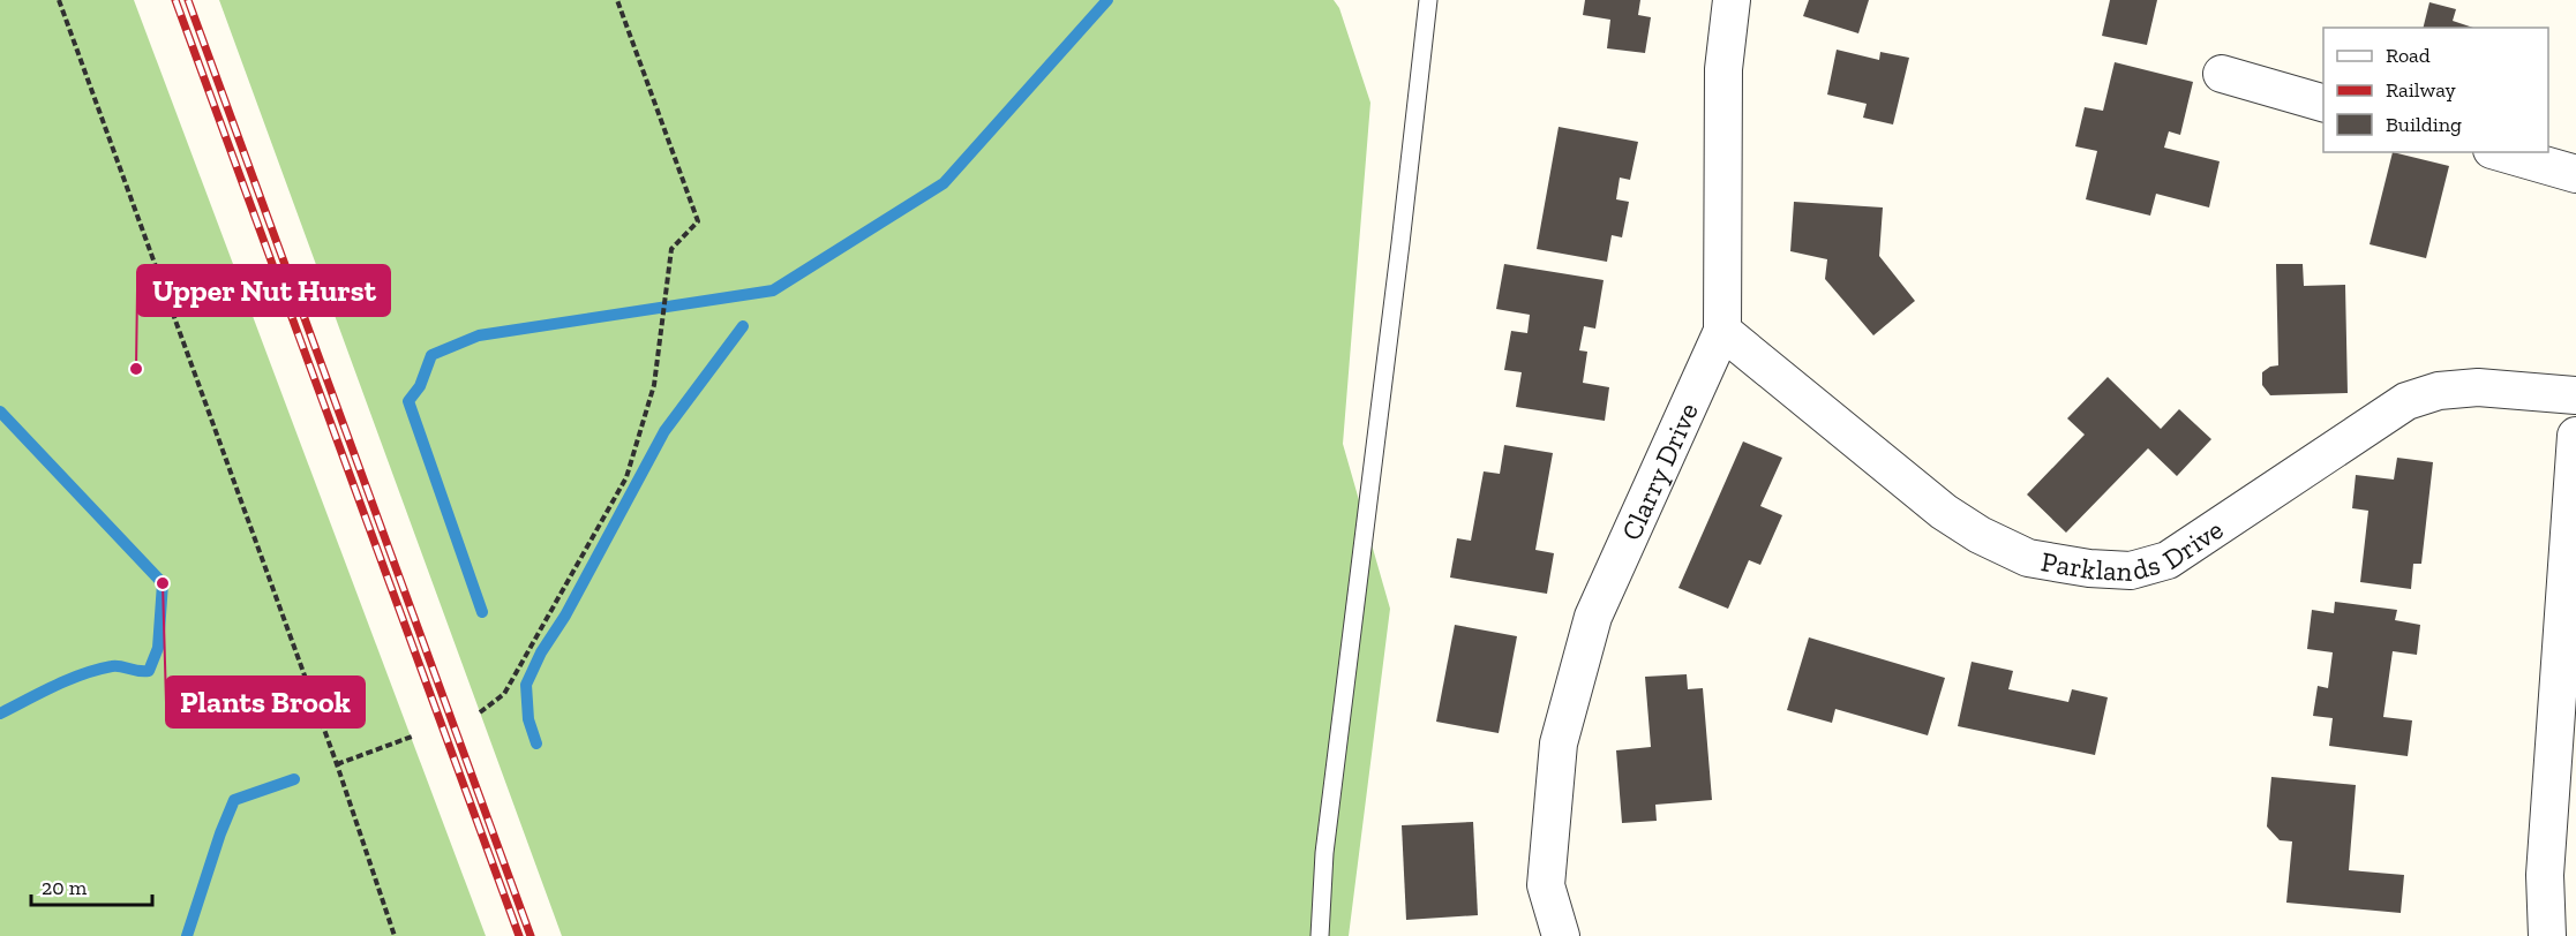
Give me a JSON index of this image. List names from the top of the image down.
{
  "streets": {
    "street": ["Clarry Drive", "Parklands Drive"]
  },
  "crossings": [
    ["Clarry Drive", "Parklands Drive"]
  ],
  "places": ["Upper Nut Hurst", "Plants Brook"],
  "legend": ["Road", "Railway", "Building"],
  "scale_bar": "20 m"
}
